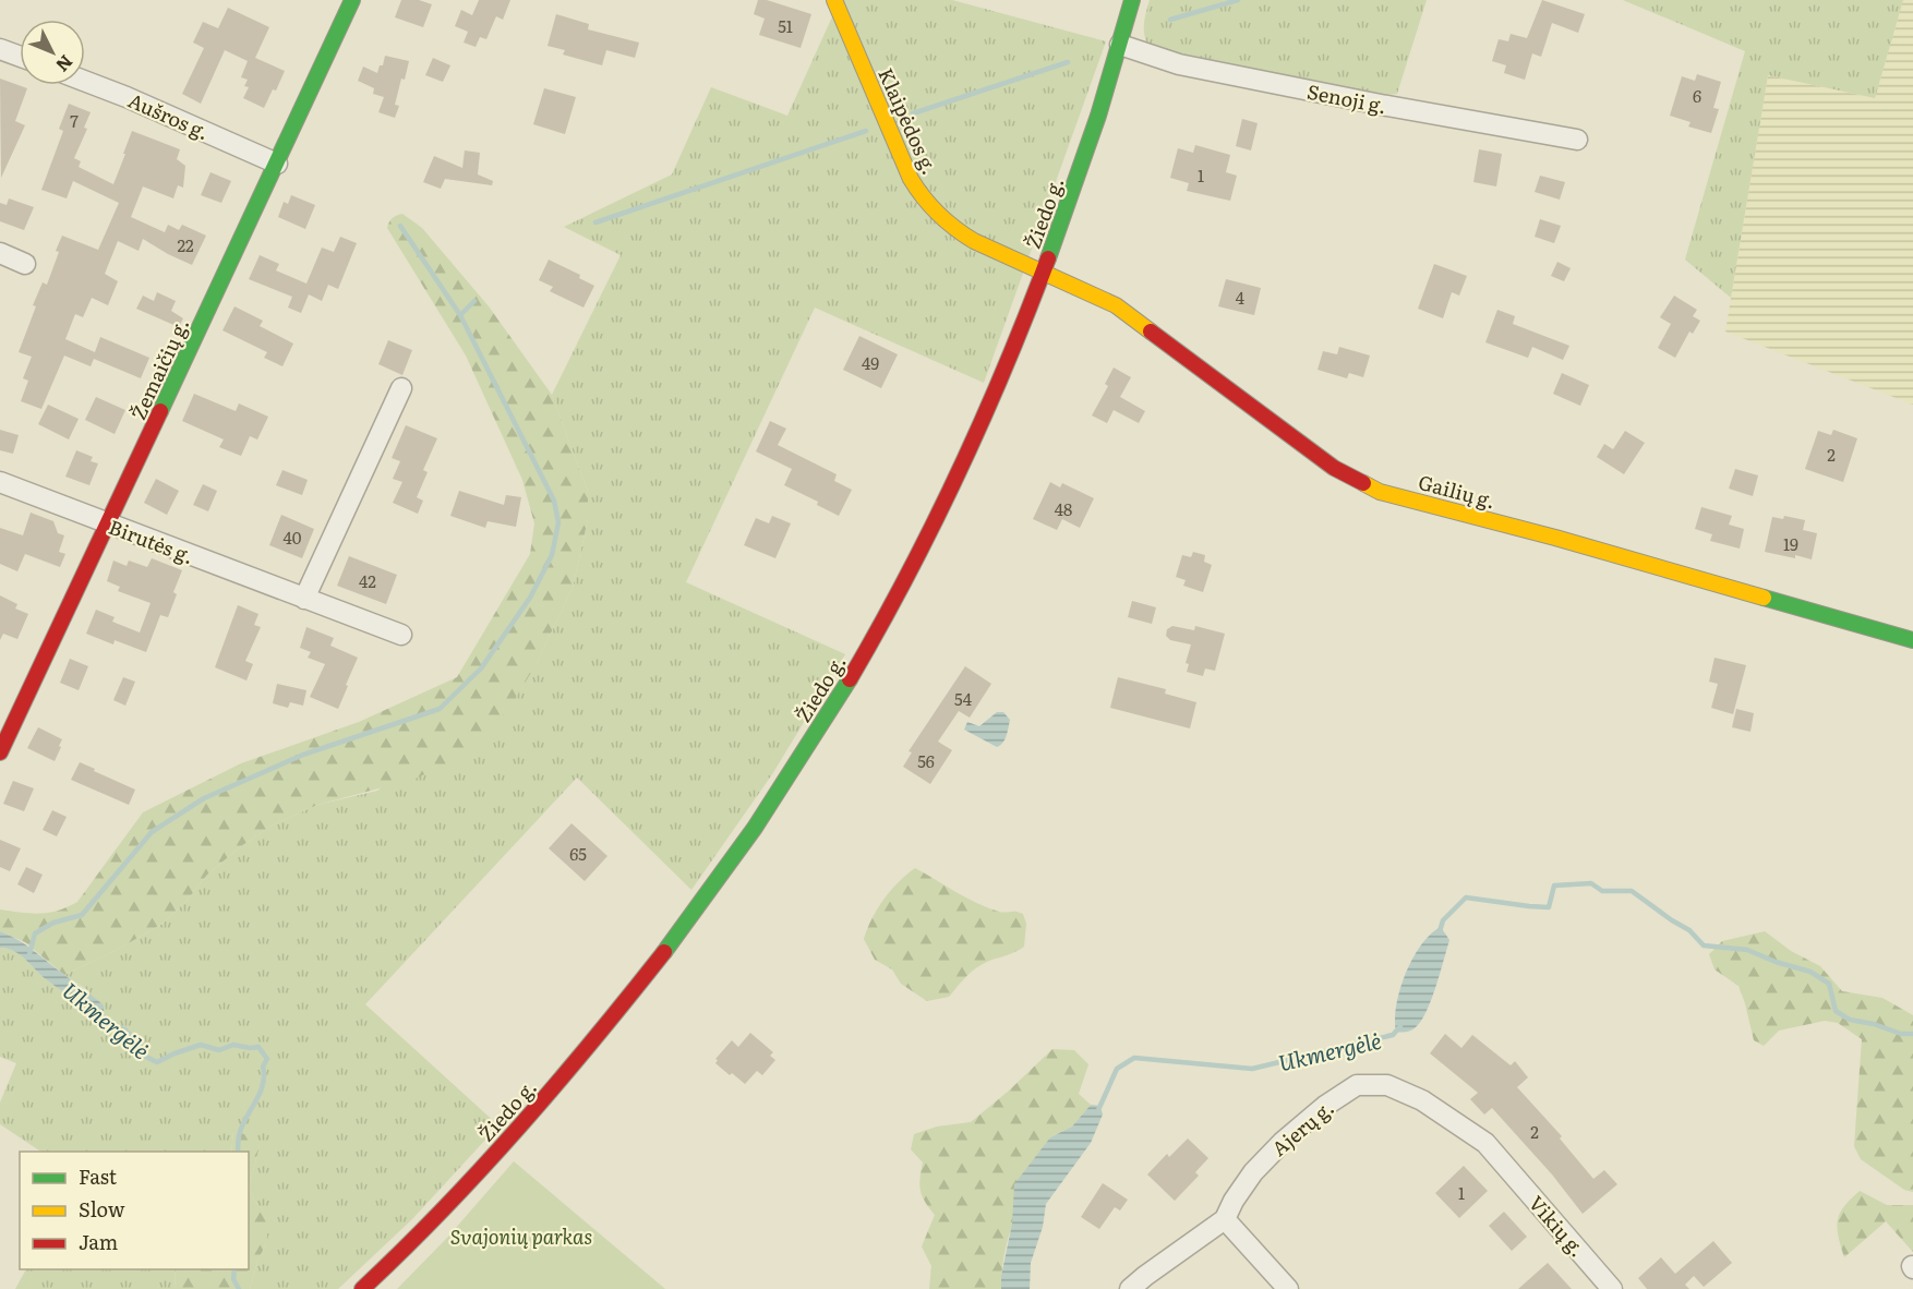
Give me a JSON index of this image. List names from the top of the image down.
{
  "streets": {
    "street": [
      "Senoji g.",
      "Aušros g.",
      "Klaipėdos g.",
      "Žiedo g.",
      "Žemaičių g.",
      "Gailių g.",
      "Birutės g.",
      "Ajerų g.",
      "Vikių g."
    ]
  },
  "crossings": [
    ["Senoji g.", "Žiedo g."],
    ["Aušros g.", "Žemaičių g."],
    ["Klaipėdos g.", "Žiedo g."],
    ["Klaipėdos g.", "Gailių g."],
    ["Žiedo g.", "Gailių g."],
    ["Žemaičių g.", "Birutės g."],
    ["Ajerų g.", "Vikių g."]
  ],
  "water": ["Ukmergėlė"],
  "parks": ["Svajonių parkas"],
  "house_numbers": [
    "51",
    "6",
    "7",
    "1",
    "22",
    "4",
    "49",
    "2",
    "48",
    "40",
    "19",
    "42",
    "54",
    "56",
    "65",
    "2",
    "1"
  ],
  "legend": ["Fast", "Slow", "Jam"],
  "north": "bottom right"
}
